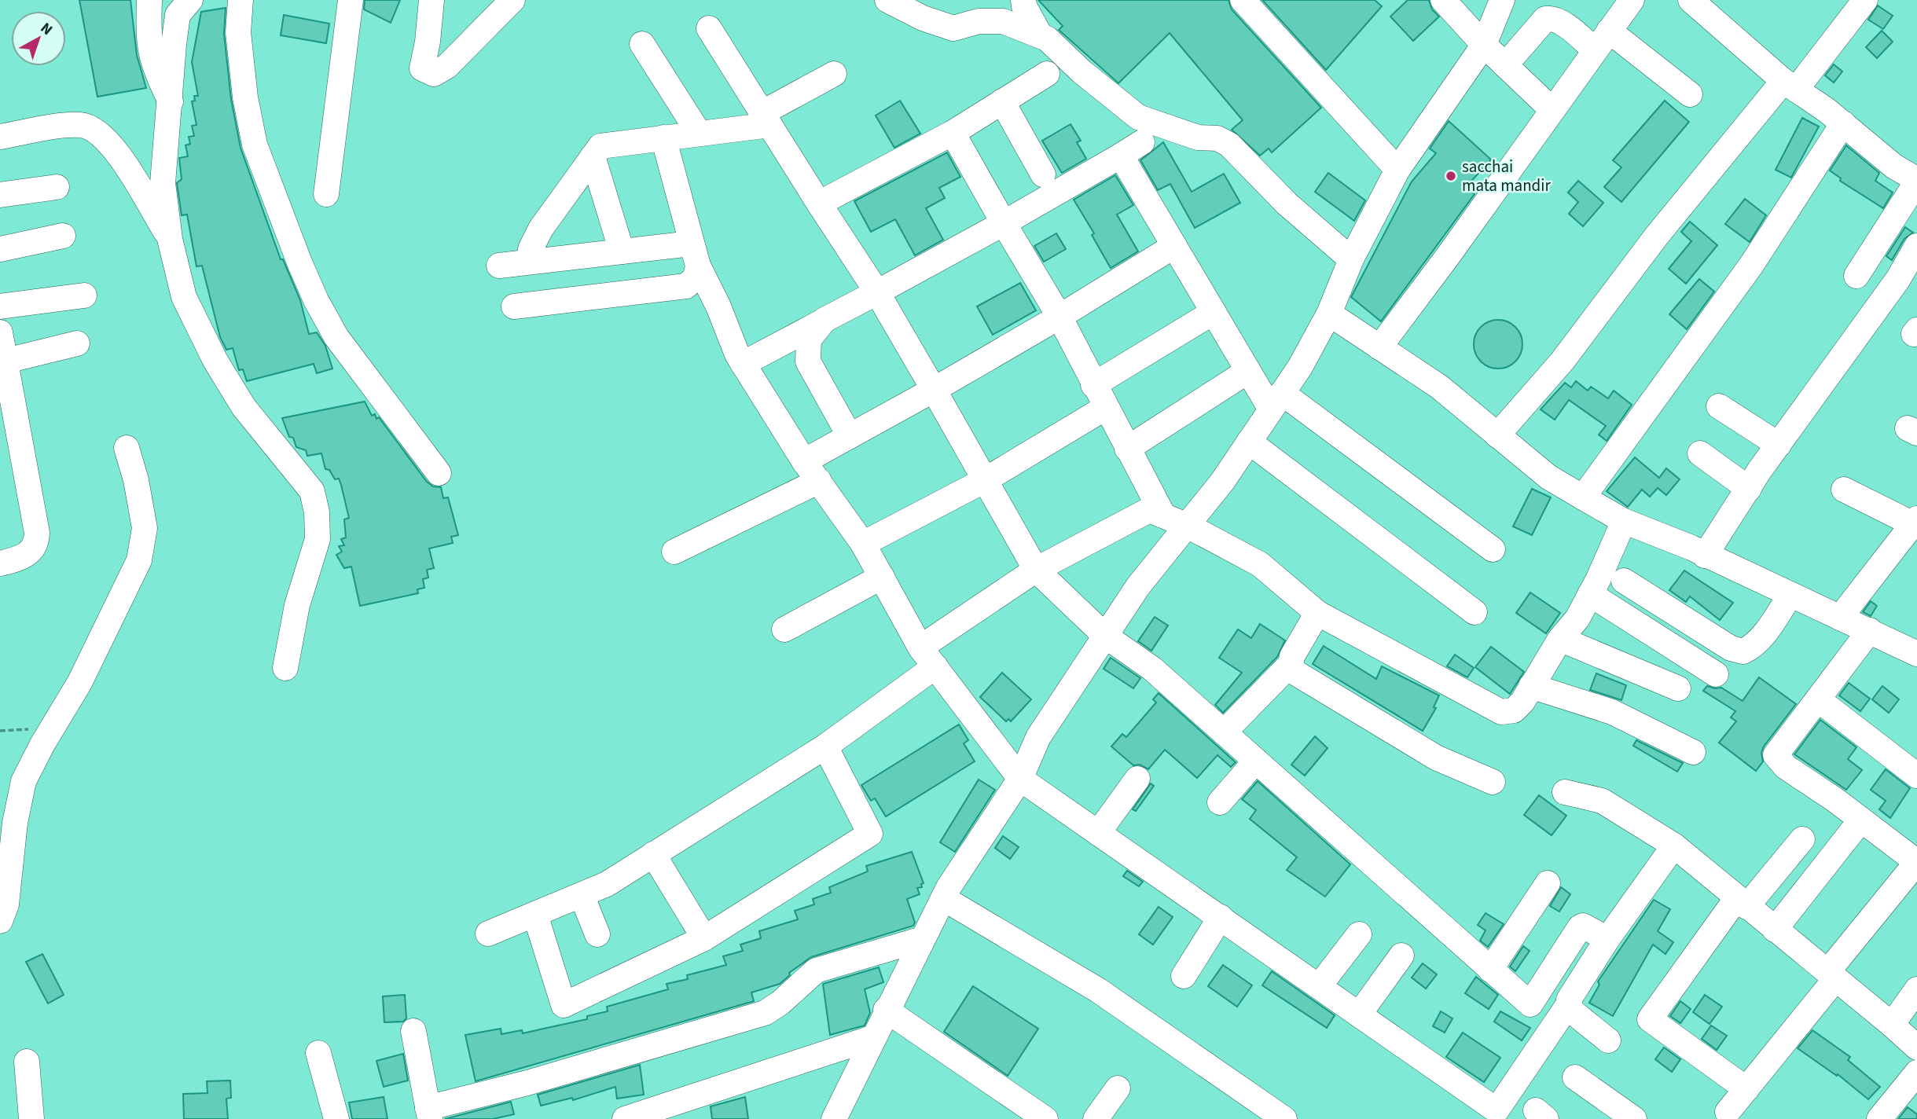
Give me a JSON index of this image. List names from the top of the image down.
{
  "places": ["sacchai mata mandir"],
  "north": "top right"
}
